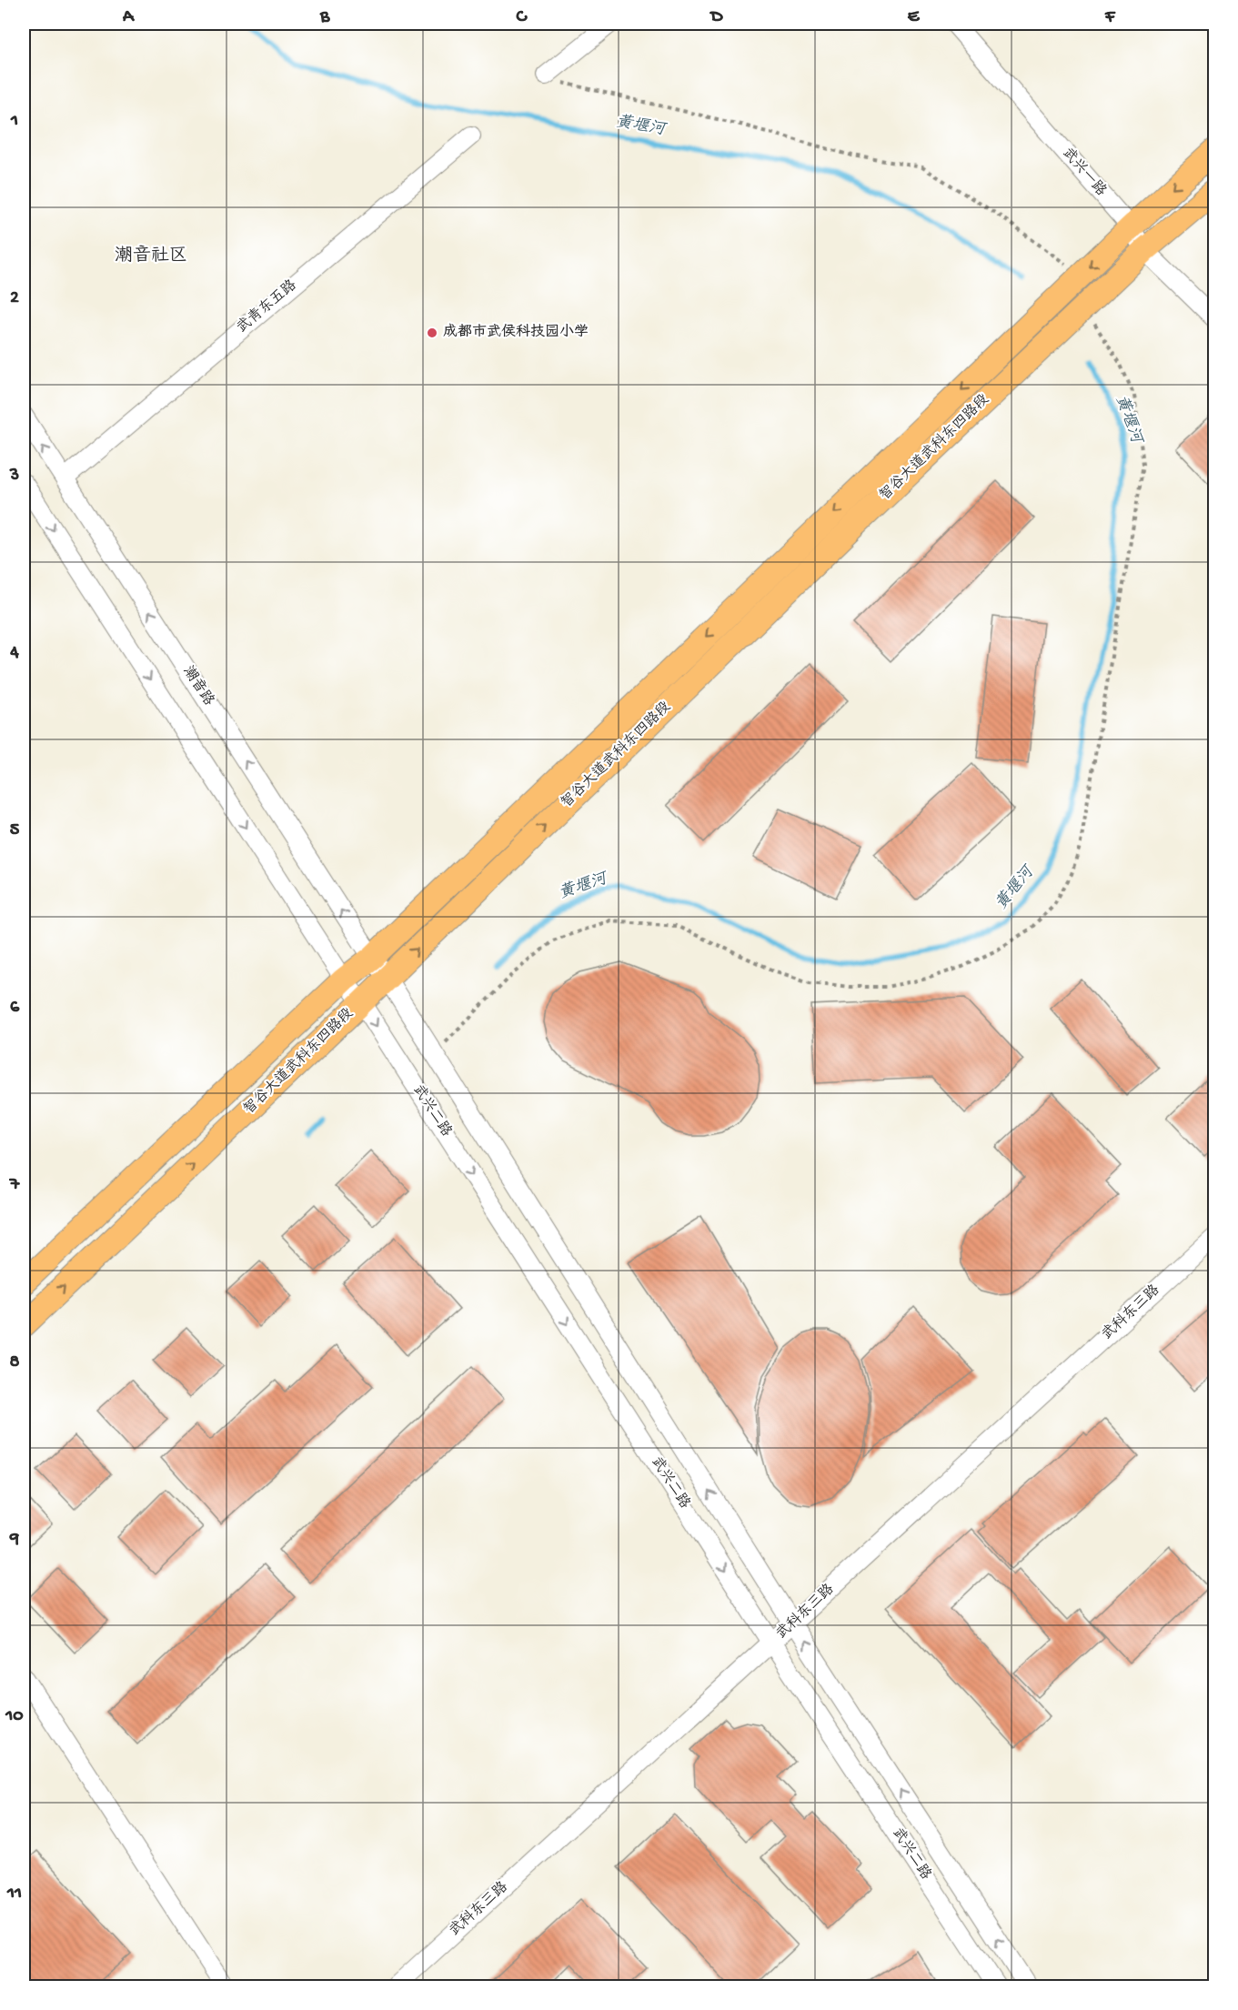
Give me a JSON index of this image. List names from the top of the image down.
{
  "streets": {
    "main road": ["智谷大道武科东四路段"],
    "street": [
      "武兴一路",
      "武青东五路",
      "潮音路",
      "武兴二路",
      "武科东三路"
    ]
  },
  "crossings": [
    ["武兴一路", "智谷大道武科东四路段"],
    ["武青东五路", "潮音路"],
    ["智谷大道武科东四路段", "潮音路"],
    ["智谷大道武科东四路段", "武兴二路"],
    ["潮音路", "武科东三路"],
    ["武兴二路", "武科东三路"]
  ],
  "one_way": ["武兴二路"],
  "districts": ["潮音社区"],
  "water": ["黄堰河"],
  "places": ["成都市武侯科技园小学"],
  "grid": {
    "columns": [
      "A",
      "B",
      "C",
      "D",
      "E",
      "F"
    ],
    "rows": [
      "1",
      "2",
      "3",
      "4",
      "5",
      "6",
      "7",
      "8",
      "9",
      "10",
      "11"
    ]
  }
}
